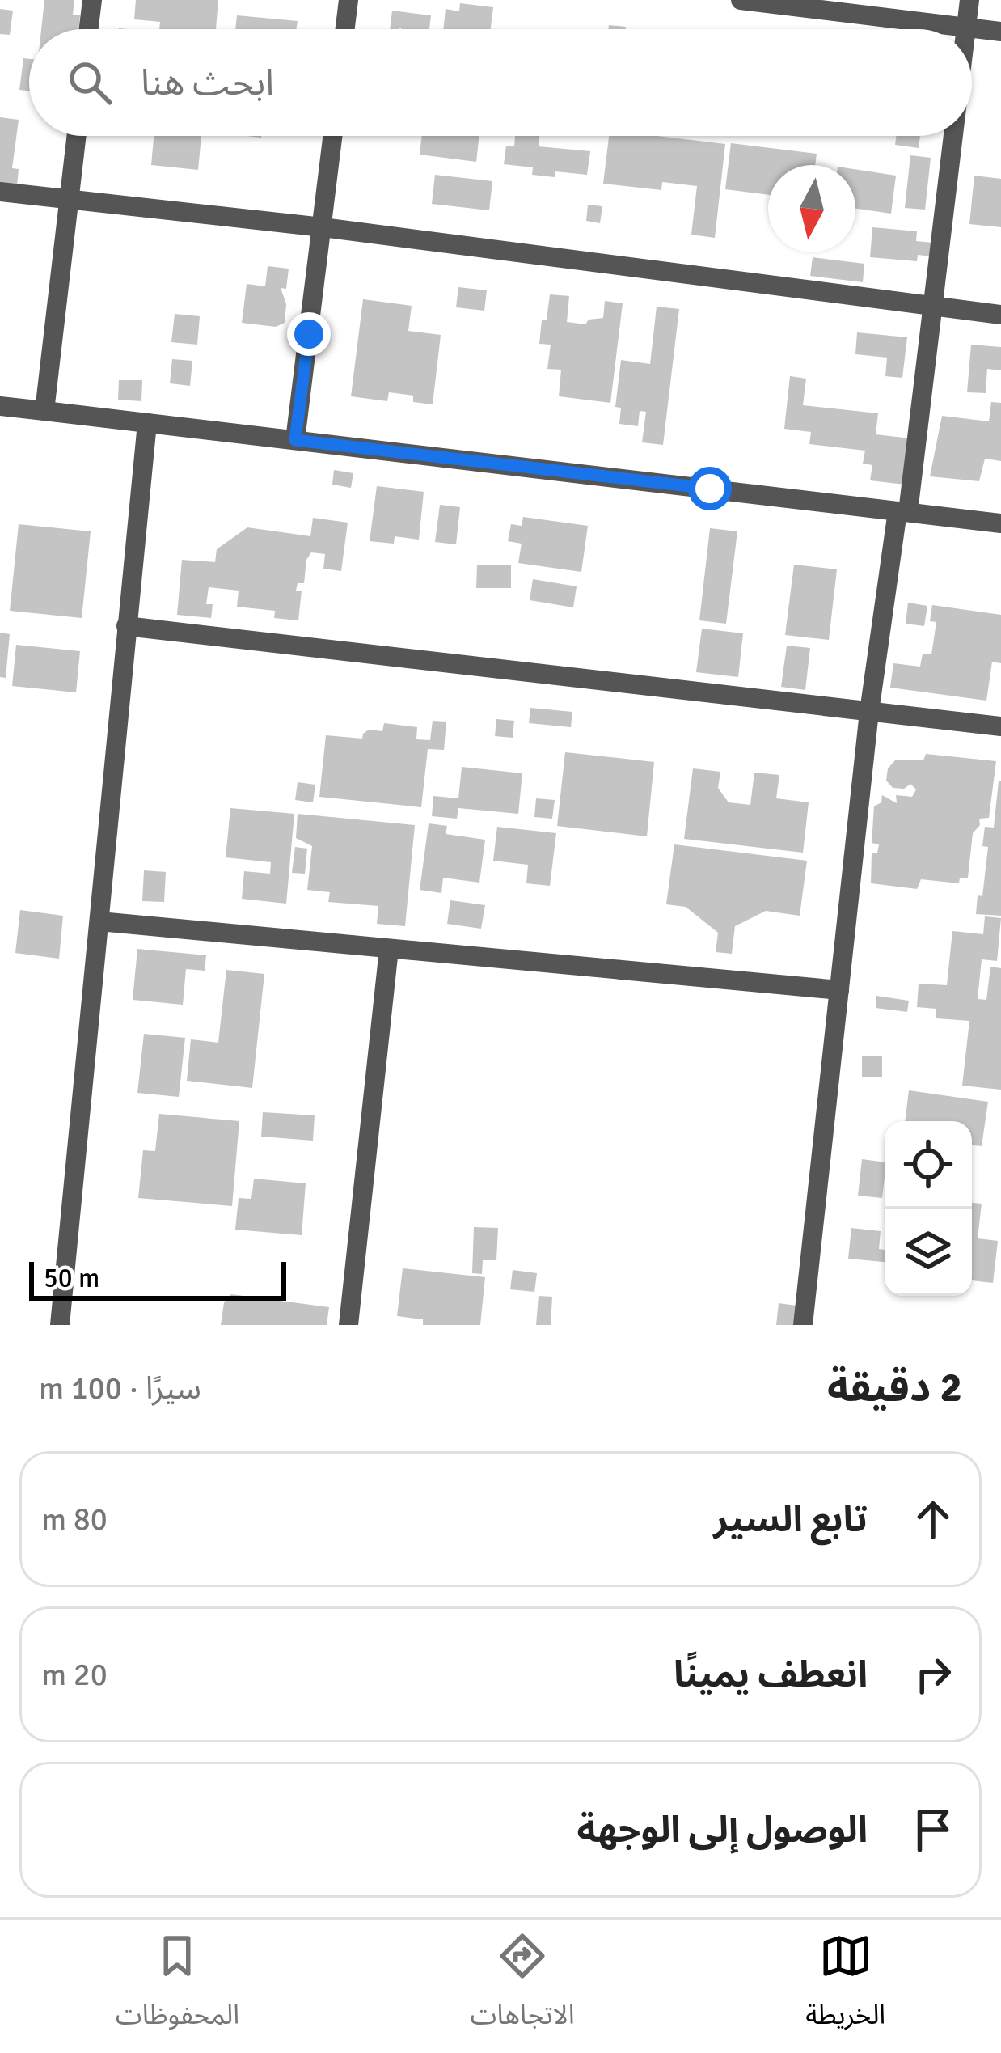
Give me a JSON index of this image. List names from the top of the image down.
{
  "scale_bar": "50 m",
  "north": "bottom",
  "page": {
    "search": "ابحث هنا",
    "scale": "50 m",
    "heading": ["2 دقيقة", "سيرًا · 100 m"],
    "list": [
      ["تابع السير", "80 m"],
      ["انعطف يمينًا", "20 m"],
      "الوصول إلى الوجهة"
    ],
    "nav": ["الخريطة", "الاتجاهات", "المحفوظات"]
  }
}
